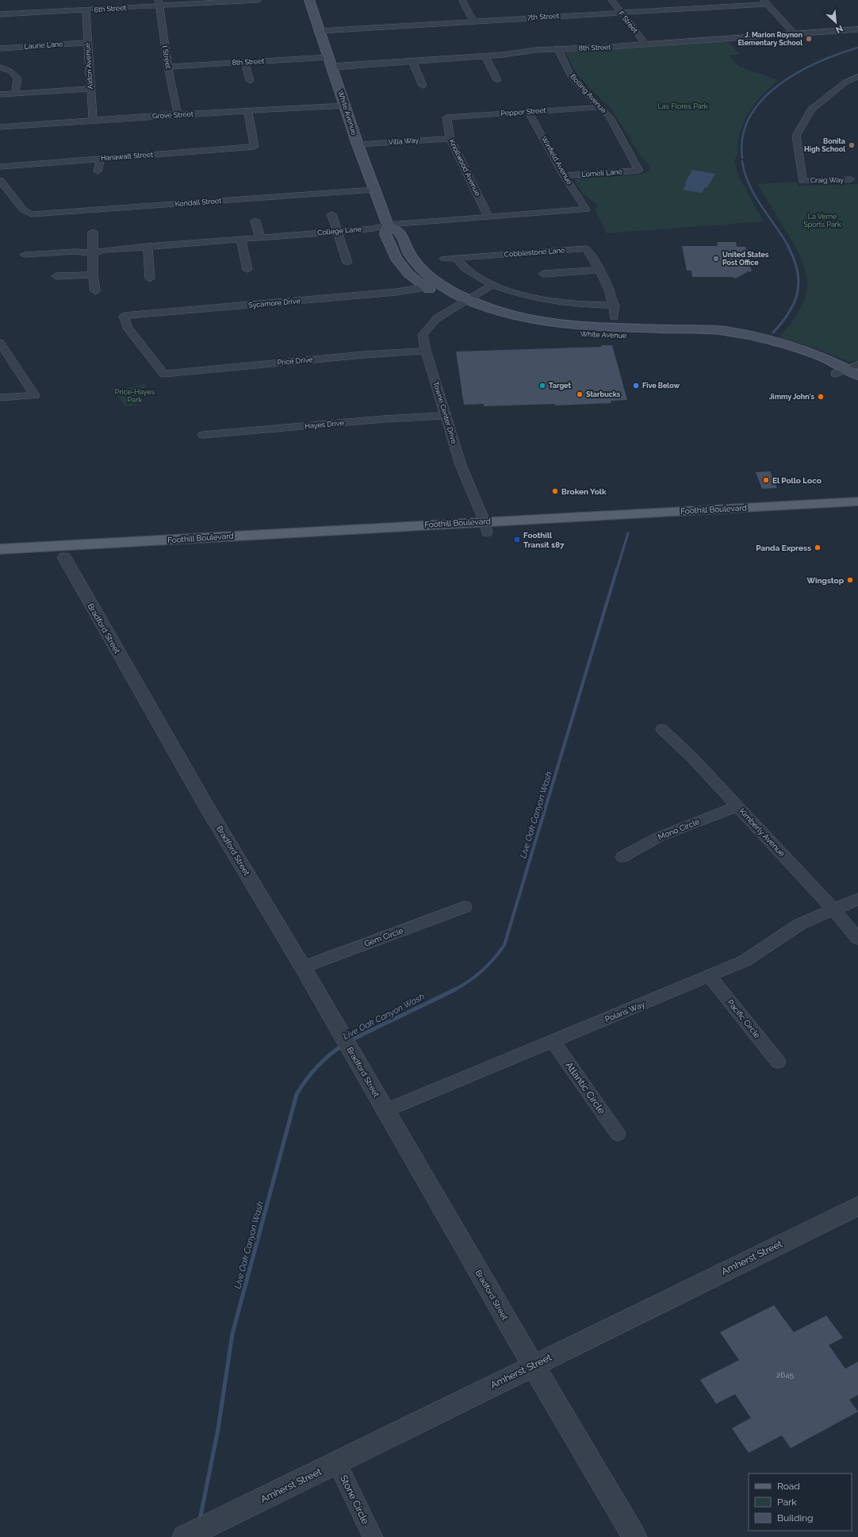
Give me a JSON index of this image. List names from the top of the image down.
{
  "streets": {
    "main road": ["White Avenue", "Foothill Boulevard"],
    "street": [
      "6th Street",
      "7th Street",
      "F Street",
      "Laurie Lane",
      "8th Street",
      "I Street",
      "Aldon Avenue",
      "Bolling Avenue",
      "Pepper Street",
      "Grove Street",
      "Villa Way",
      "Hanawalt Street",
      "Winfield Avenue",
      "Knollwood Avenue",
      "Lomeli Lane",
      "Craig Way",
      "Kendall Street",
      "College Lane",
      "Cobblestone Lane",
      "Sycamore Drive",
      "Price Drive",
      "Towne Center Drive",
      "Hayes Drive",
      "Bradford Street",
      "Mono Circle",
      "Kimberly Avenue",
      "Gem Circle",
      "Polaris Way",
      "Pacific Circle",
      "Atlantic Circle",
      "Amherst Street",
      "Stone Circle"
    ]
  },
  "crossings": [
    ["6th Street", "I Street"],
    ["6th Street", "Aldon Avenue"],
    ["7th Street", "F Street"],
    ["7th Street", "White Avenue"],
    ["F Street", "8th Street"],
    ["Laurie Lane", "Aldon Avenue"],
    ["8th Street", "I Street"],
    ["8th Street", "Bolling Avenue"],
    ["8th Street", "White Avenue"],
    ["I Street", "Grove Street"],
    ["Aldon Avenue", "Grove Street"],
    ["Bolling Avenue", "Pepper Street"],
    ["Bolling Avenue", "Lomeli Lane"],
    ["Pepper Street", "Winfield Avenue"],
    ["Pepper Street", "Knollwood Avenue"],
    ["White Avenue", "Grove Street"],
    ["White Avenue", "Villa Way"],
    ["White Avenue", "Kendall Street"],
    ["White Avenue", "College Lane"],
    ["White Avenue", "Sycamore Drive"],
    ["White Avenue", "Towne Center Drive"],
    ["Grove Street", "Hanawalt Street"],
    ["Villa Way", "Knollwood Avenue"],
    ["Winfield Avenue", "Lomeli Lane"],
    ["Winfield Avenue", "College Lane"],
    ["Knollwood Avenue", "College Lane"],
    ["Sycamore Drive", "Price Drive"],
    ["Price Drive", "Towne Center Drive"],
    ["Towne Center Drive", "Hayes Drive"],
    ["Towne Center Drive", "Foothill Boulevard"],
    ["Foothill Boulevard", "Bradford Street"],
    ["Bradford Street", "Gem Circle"],
    ["Bradford Street", "Polaris Way"],
    ["Bradford Street", "Amherst Street"],
    ["Mono Circle", "Kimberly Avenue"],
    ["Kimberly Avenue", "Polaris Way"],
    ["Polaris Way", "Pacific Circle"],
    ["Polaris Way", "Atlantic Circle"],
    ["Amherst Street", "Stone Circle"]
  ],
  "water": ["Live Oak Canyon Wash"],
  "parks": ["Las Flores Park", "La Verne Sports Park", "Price-Hayes Park"],
  "places": {
    "other": [
      "J. Marion Roynon Elementary School",
      "Bonita High School",
      "United States Post Office",
      "Target",
      "Five Below",
      "Starbucks",
      "Jimmy John's",
      "El Pollo Loco",
      "Broken Yolk",
      "Panda Express",
      "Wingstop"
    ],
    "transit": ["Foothill Transit 187"]
  },
  "house_numbers": ["2645"],
  "legend": ["Road", "Park", "Building"],
  "north": "bottom right"
}
